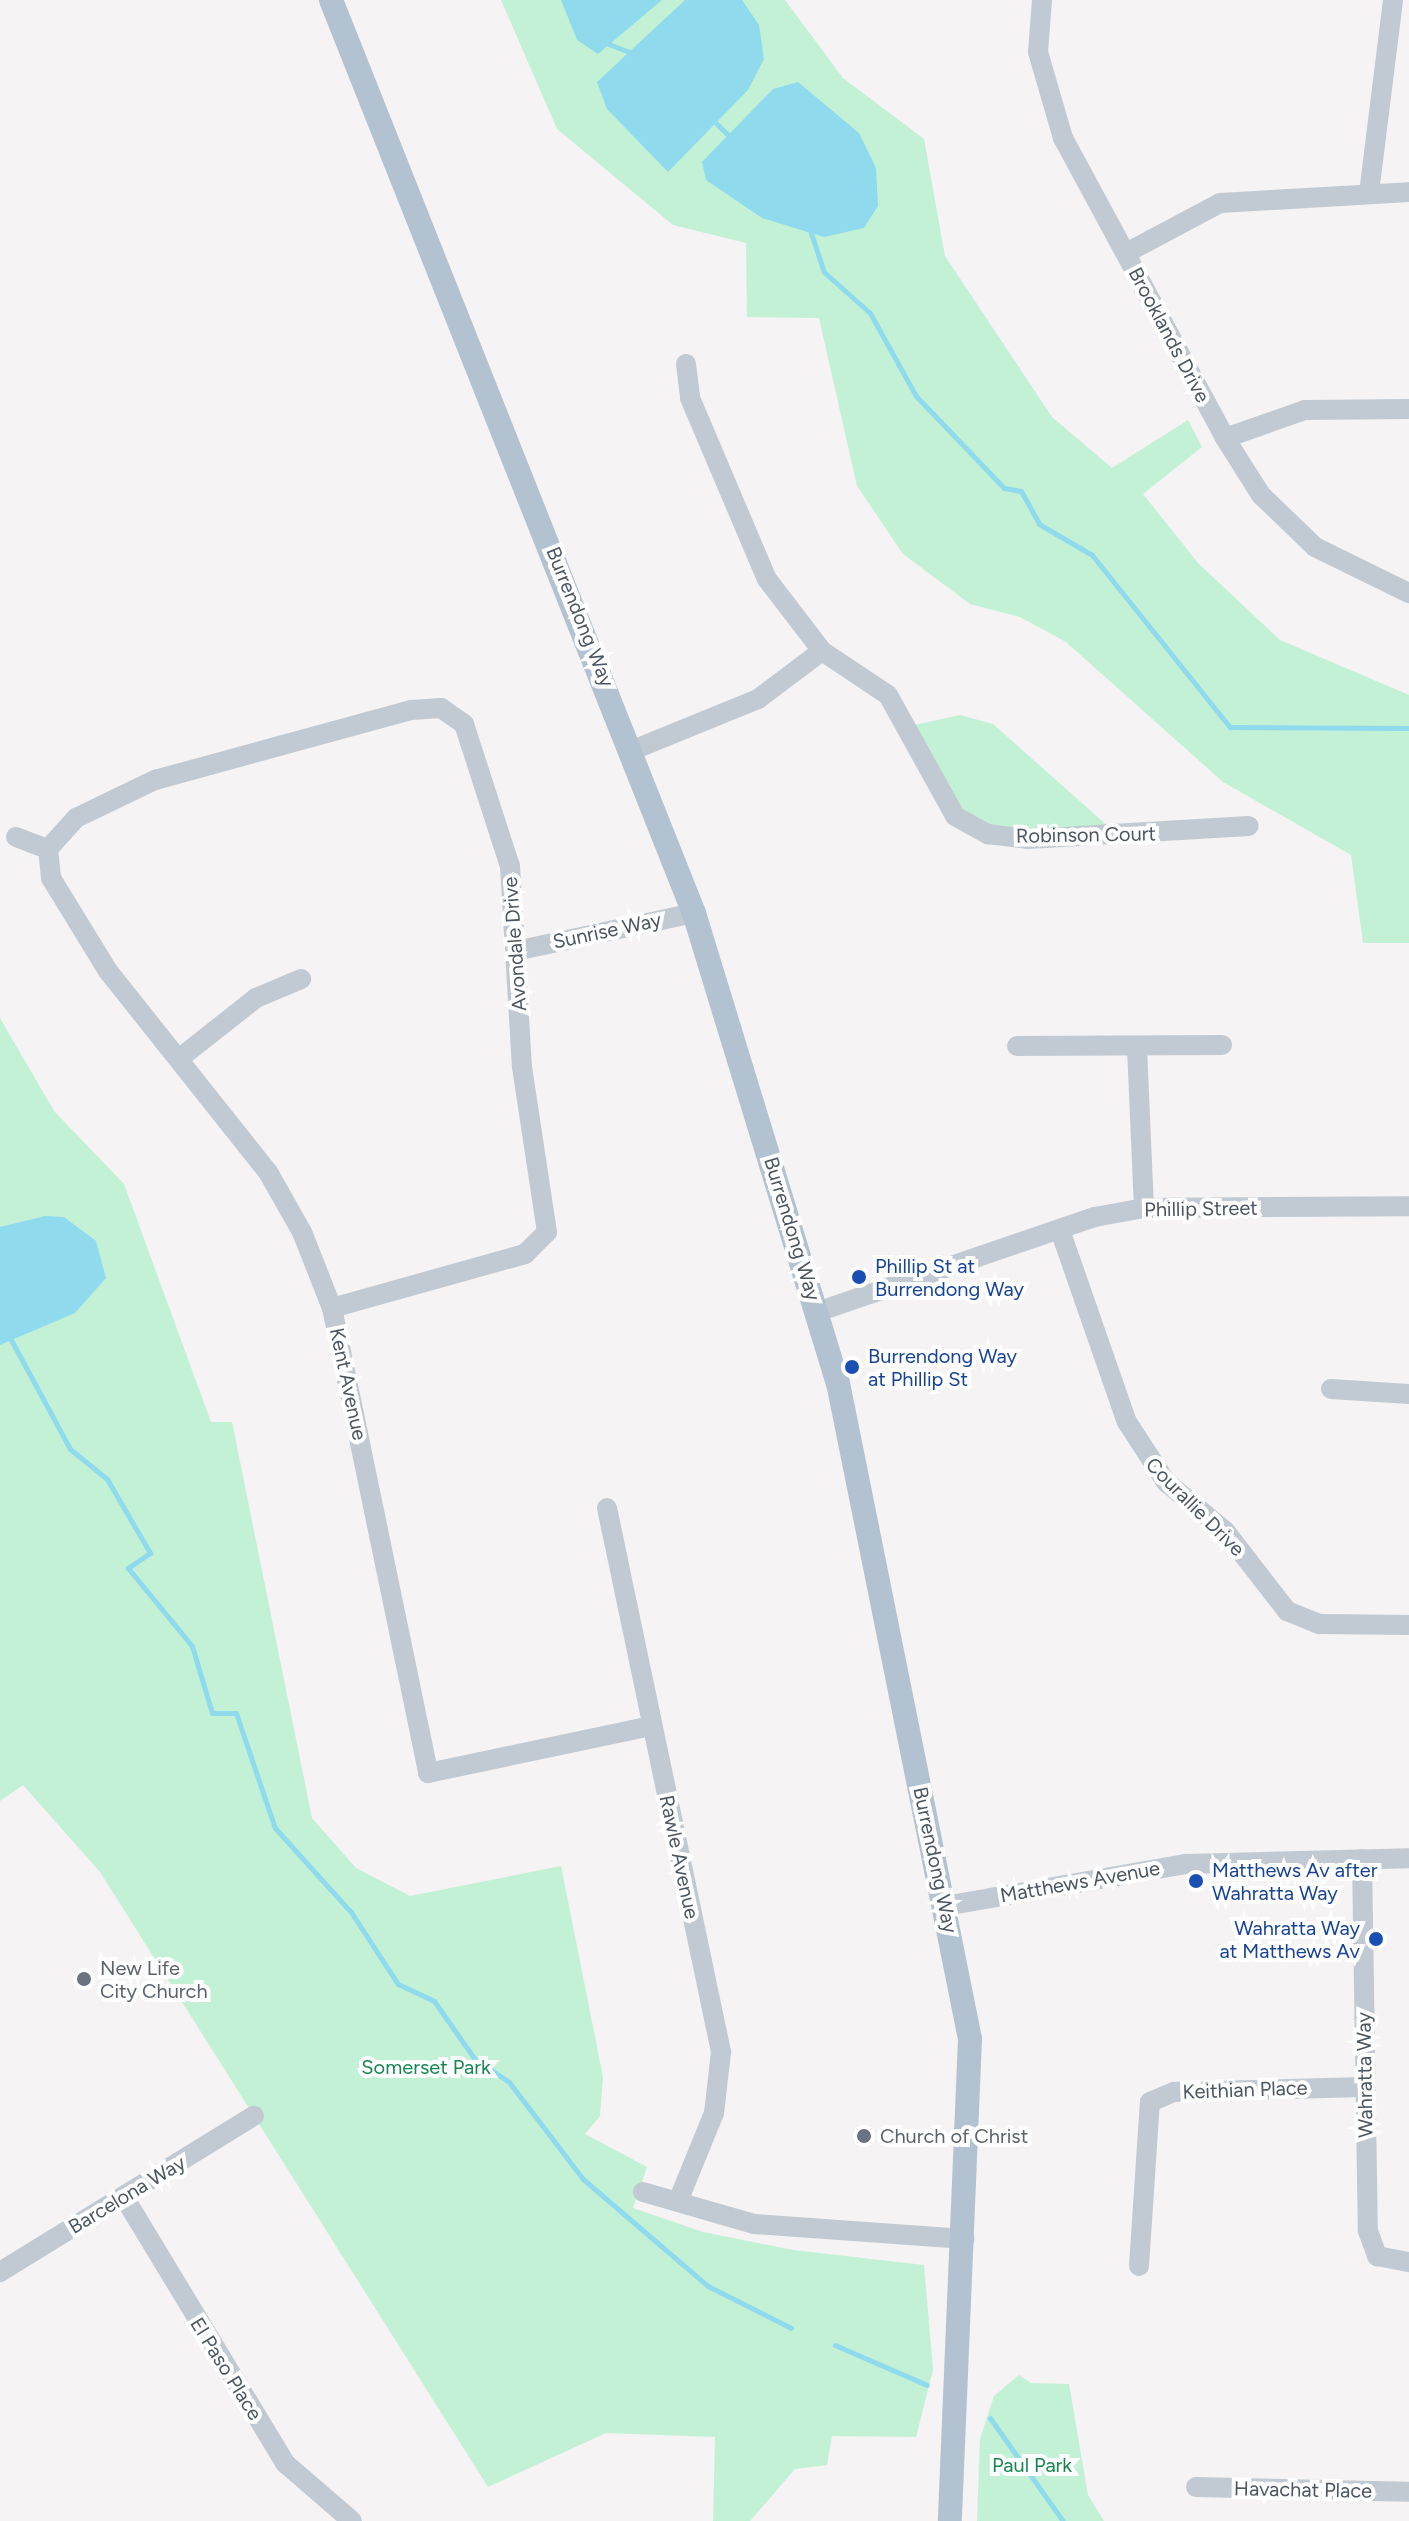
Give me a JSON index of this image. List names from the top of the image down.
{
  "streets": {
    "main road": ["Burrendong Way"],
    "street": [
      "Brooklands Drive",
      "Robinson Court",
      "Sunrise Way",
      "Avondale Drive",
      "Phillip Street",
      "Kent Avenue",
      "Courallie Drive",
      "Rawle Avenue",
      "Matthews Avenue",
      "Wahratta Way",
      "Keithian Place",
      "Barcelona Way",
      "El Paso Place",
      "Havachat Place"
    ]
  },
  "crossings": [
    ["Burrendong Way", "Sunrise Way"],
    ["Burrendong Way", "Phillip Street"],
    ["Burrendong Way", "Matthews Avenue"],
    ["Sunrise Way", "Avondale Drive"],
    ["Avondale Drive", "Kent Avenue"],
    ["Phillip Street", "Courallie Drive"],
    ["Kent Avenue", "Rawle Avenue"],
    ["Matthews Avenue", "Wahratta Way"],
    ["Wahratta Way", "Keithian Place"],
    ["Barcelona Way", "El Paso Place"]
  ],
  "parks": ["Somerset Park", "Paul Park"],
  "places": [
    "Phillip St at Burrendong Way",
    "Burrendong Way at Phillip St",
    "Matthews Av after Wahratta Way",
    "Wahratta Way at Matthews Av",
    "New Life City Church",
    "Church of Christ"
  ]
}
